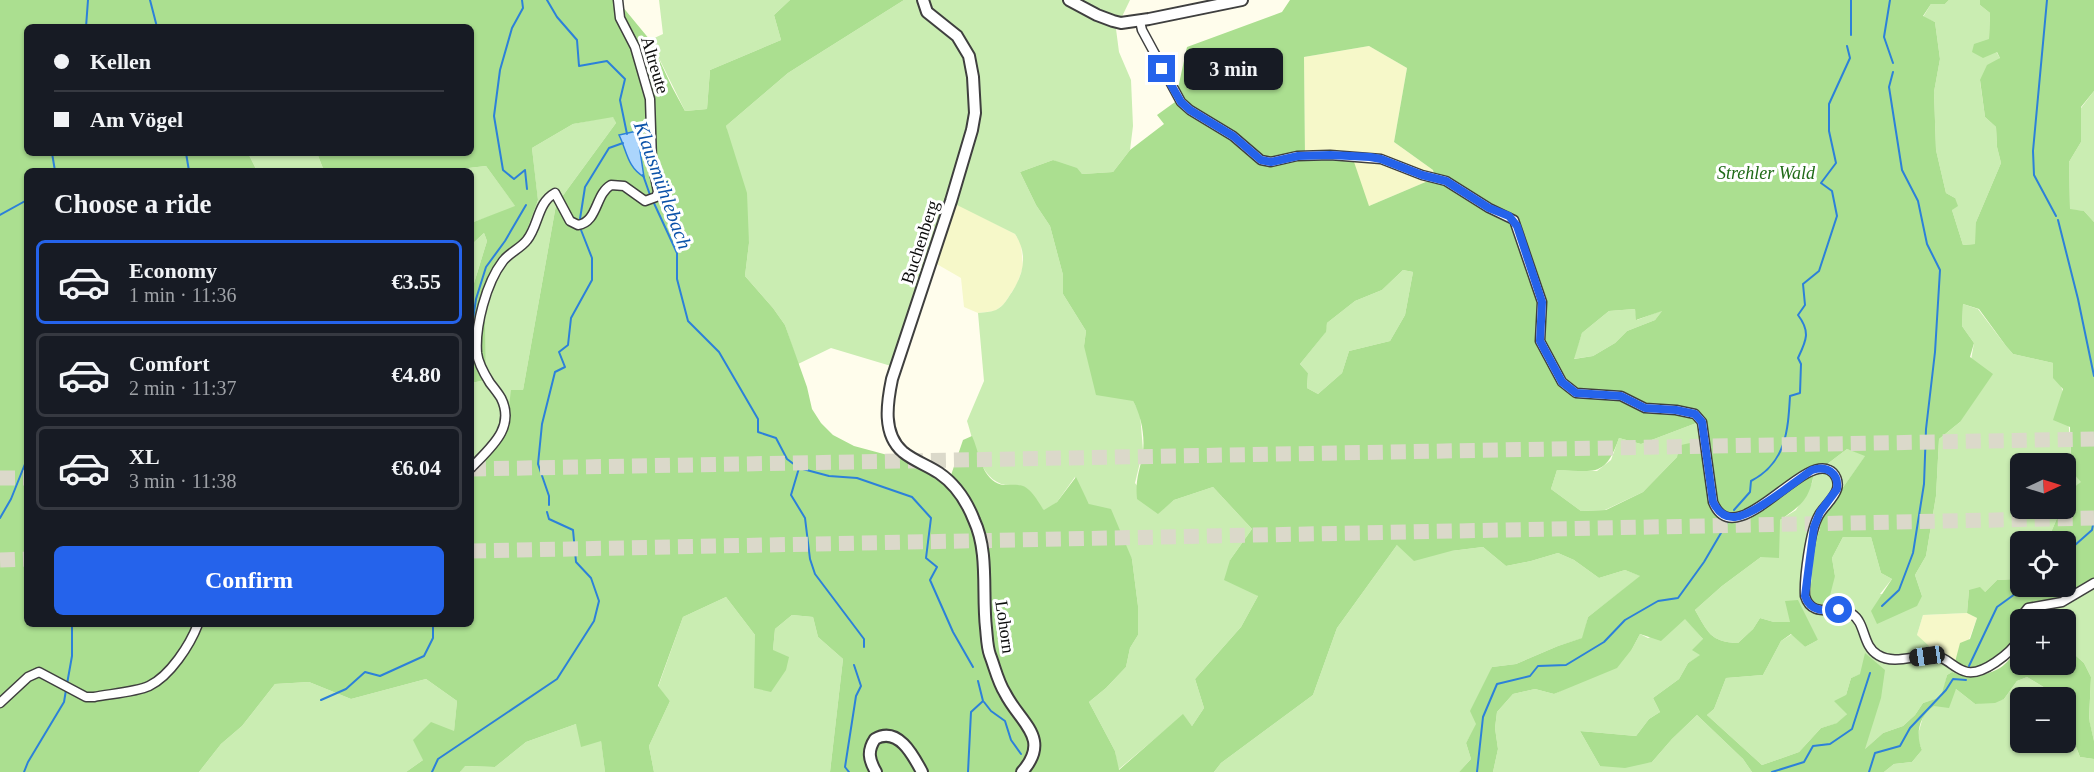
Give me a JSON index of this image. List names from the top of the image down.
{
  "streets": {
    "street": ["Altreute", "Buchenberg", "Lohorn"]
  },
  "crossings": [
    ["Buchenberg", "Lohorn"]
  ],
  "water": ["Klausmühlebach"],
  "parks": ["Strehler Wald"],
  "north": "right",
  "page": {
    "banner": ["Kellen", "Am Vögel"],
    "bubble": "3 min",
    "heading": "Choose a ride",
    "list": [
      {
        "name": "Economy",
        "note": "1 min · 11:36",
        "value": "€3.55"
      },
      {
        "name": "Comfort",
        "note": "2 min · 11:37",
        "value": "€4.80"
      },
      {
        "name": "XL",
        "note": "3 min · 11:38",
        "value": "€6.04"
      }
    ],
    "map_buttons": ["+", "−"],
    "buttons": "Confirm"
  }
}
